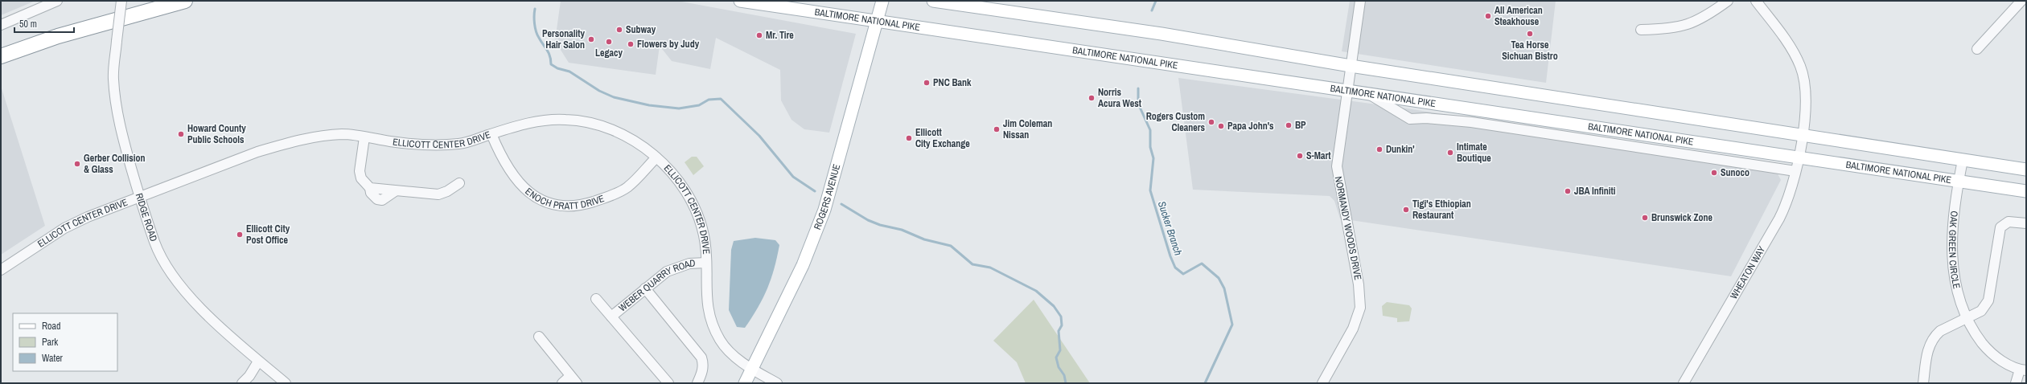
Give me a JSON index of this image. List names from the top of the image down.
{
  "streets": {
    "main road": ["BALTIMORE NATIONAL PIKE", "ROGERS AVENUE"],
    "street": [
      "ELLICOTT CENTER DRIVE",
      "ENOCH PRATT DRIVE",
      "RIDGE ROAD",
      "NORMANDY WOODS DRIVE",
      "OAK GREEN CIRCLE",
      "WHEATON WAY",
      "WEBER QUARRY ROAD"
    ]
  },
  "crossings": [
    ["BALTIMORE NATIONAL PIKE", "ROGERS AVENUE"],
    ["BALTIMORE NATIONAL PIKE", "NORMANDY WOODS DRIVE"],
    ["BALTIMORE NATIONAL PIKE", "OAK GREEN CIRCLE"],
    ["BALTIMORE NATIONAL PIKE", "WHEATON WAY"],
    ["ELLICOTT CENTER DRIVE", "ENOCH PRATT DRIVE"],
    ["ELLICOTT CENTER DRIVE", "ROGERS AVENUE"],
    ["ELLICOTT CENTER DRIVE", "RIDGE ROAD"],
    ["ELLICOTT CENTER DRIVE", "WEBER QUARRY ROAD"]
  ],
  "water": ["Sucker Branch"],
  "places": [
    "All American Steakhouse",
    "Subway",
    "Tea Horse Sichuan Bistro",
    "Mr. Tire",
    "Personality Hair Salon",
    "Legacy",
    "Flowers by Judy",
    "PNC Bank",
    "Norris Acura West",
    "Rogers Custom Cleaners",
    "BP",
    "Papa John's",
    "Jim Coleman Nissan",
    "Howard County Public Schools",
    "Ellicott City Exchange",
    "Dunkin'",
    "Intimate Boutique",
    "S-Mart",
    "Gerber Collision & Glass",
    "Sunoco",
    "JBA Infiniti",
    "Tigi's Ethiopian Restaurant",
    "Brunswick Zone",
    "Ellicott City Post Office"
  ],
  "legend": ["Road", "Park", "Water"],
  "scale_bar": "50 m"
}
